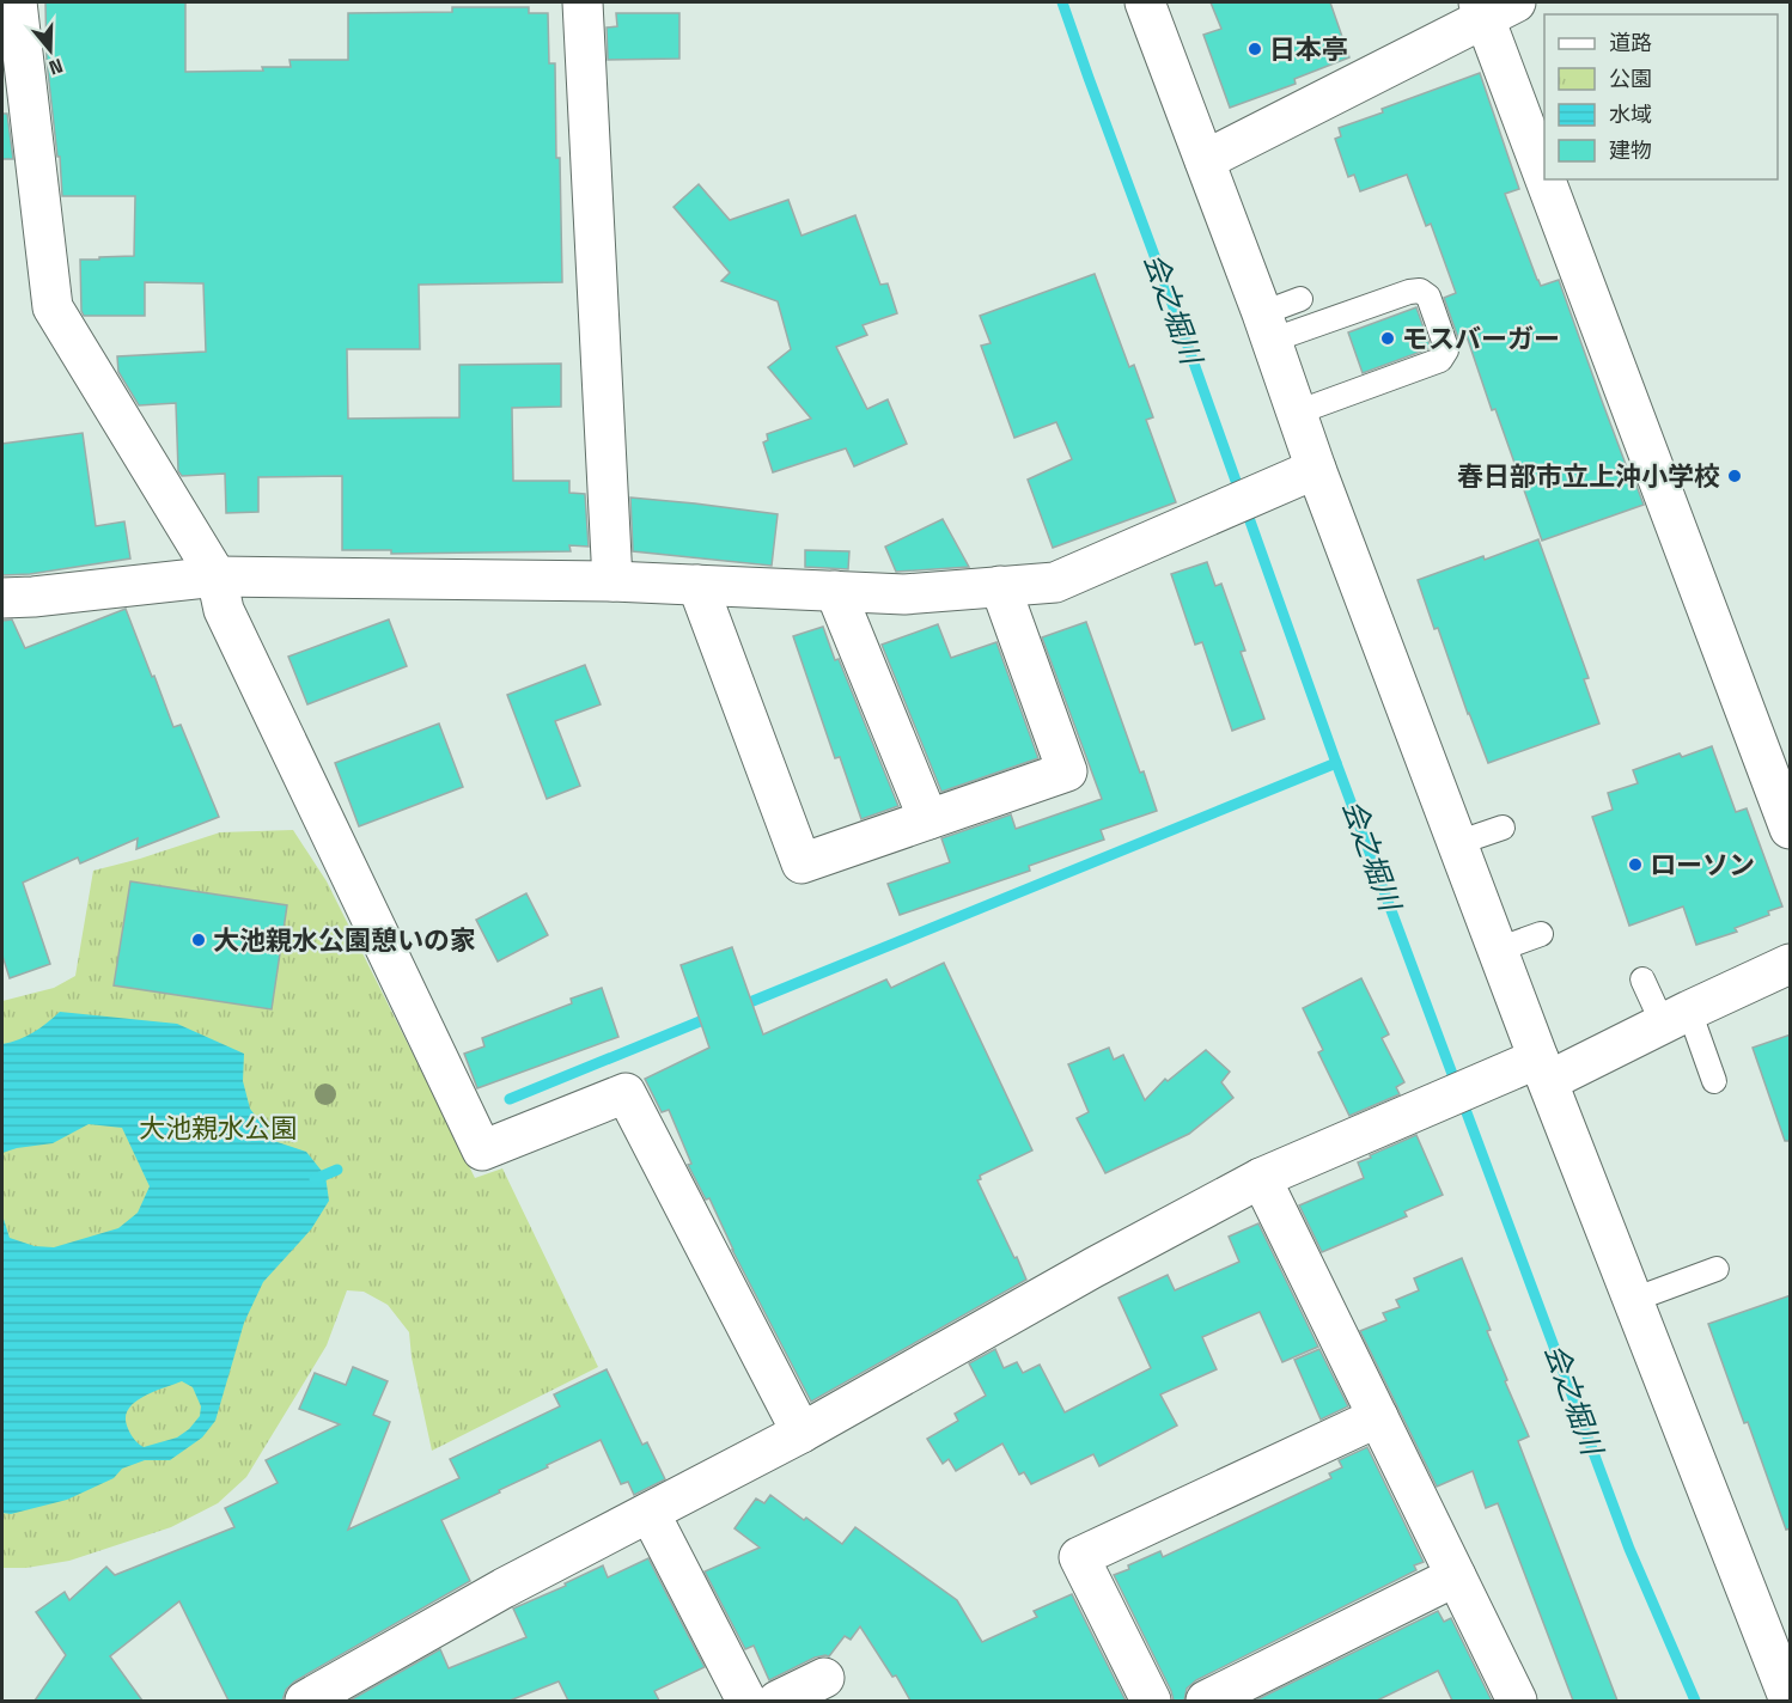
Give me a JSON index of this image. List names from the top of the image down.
{
  "water": ["会之堀川"],
  "parks": ["大池親水公園"],
  "places": [
    "日本亭",
    "モスバーガー",
    "春日部市立上沖小学校",
    "ローソン",
    "大池親水公園憩いの家"
  ],
  "legend": [
    "道路",
    "公園",
    "水域",
    "建物"
  ],
  "north": "bottom"
}
